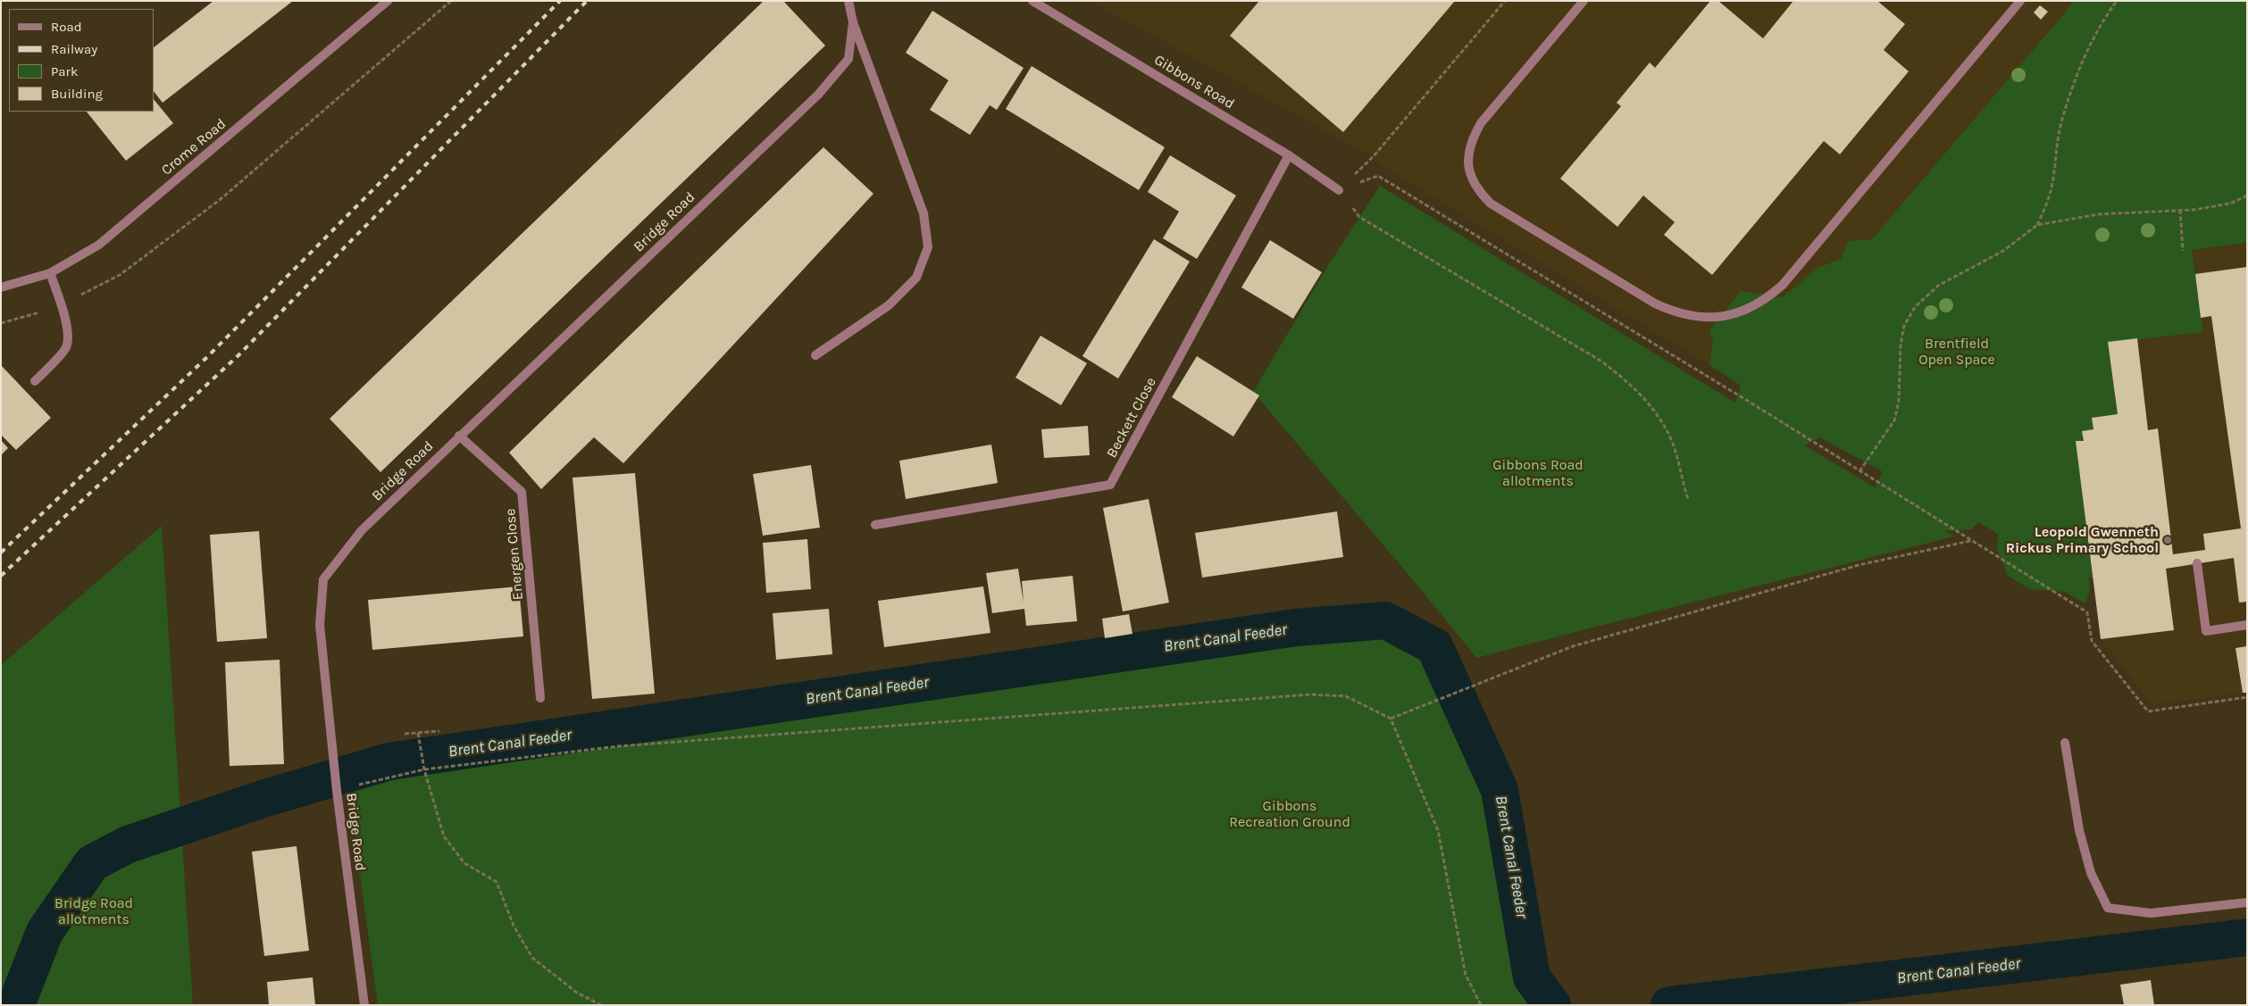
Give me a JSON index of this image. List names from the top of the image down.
{
  "streets": {
    "street": [
      "Gibbons Road",
      "Crome Road",
      "Bridge Road",
      "Beckett Close",
      "Energen Close"
    ]
  },
  "crossings": [
    ["Gibbons Road", "Beckett Close"],
    ["Bridge Road", "Energen Close"]
  ],
  "water": ["Brent Canal Feeder"],
  "parks": [
    "Brentfield Open Space",
    "Gibbons Road allotments",
    "Gibbons Recreation Ground",
    "Bridge Road allotments"
  ],
  "places": ["Leopold Gwenneth Rickus Primary School"],
  "legend": [
    "Road",
    "Railway",
    "Park",
    "Building"
  ]
}
